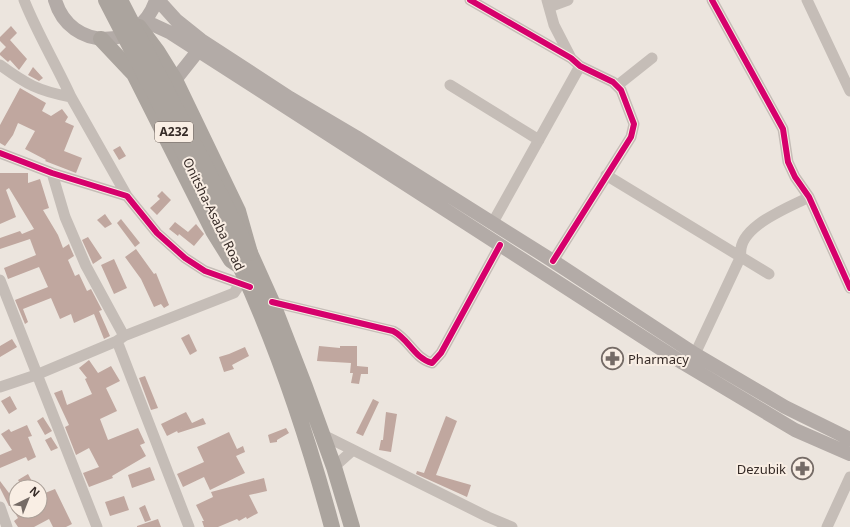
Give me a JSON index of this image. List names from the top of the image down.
{
  "streets": {
    "highway": ["A232", "Onitsha-Asaba Road"]
  },
  "places": {
    "pharmacy": ["Pharmacy", "Dezubik"]
  },
  "north": "top right"
}
